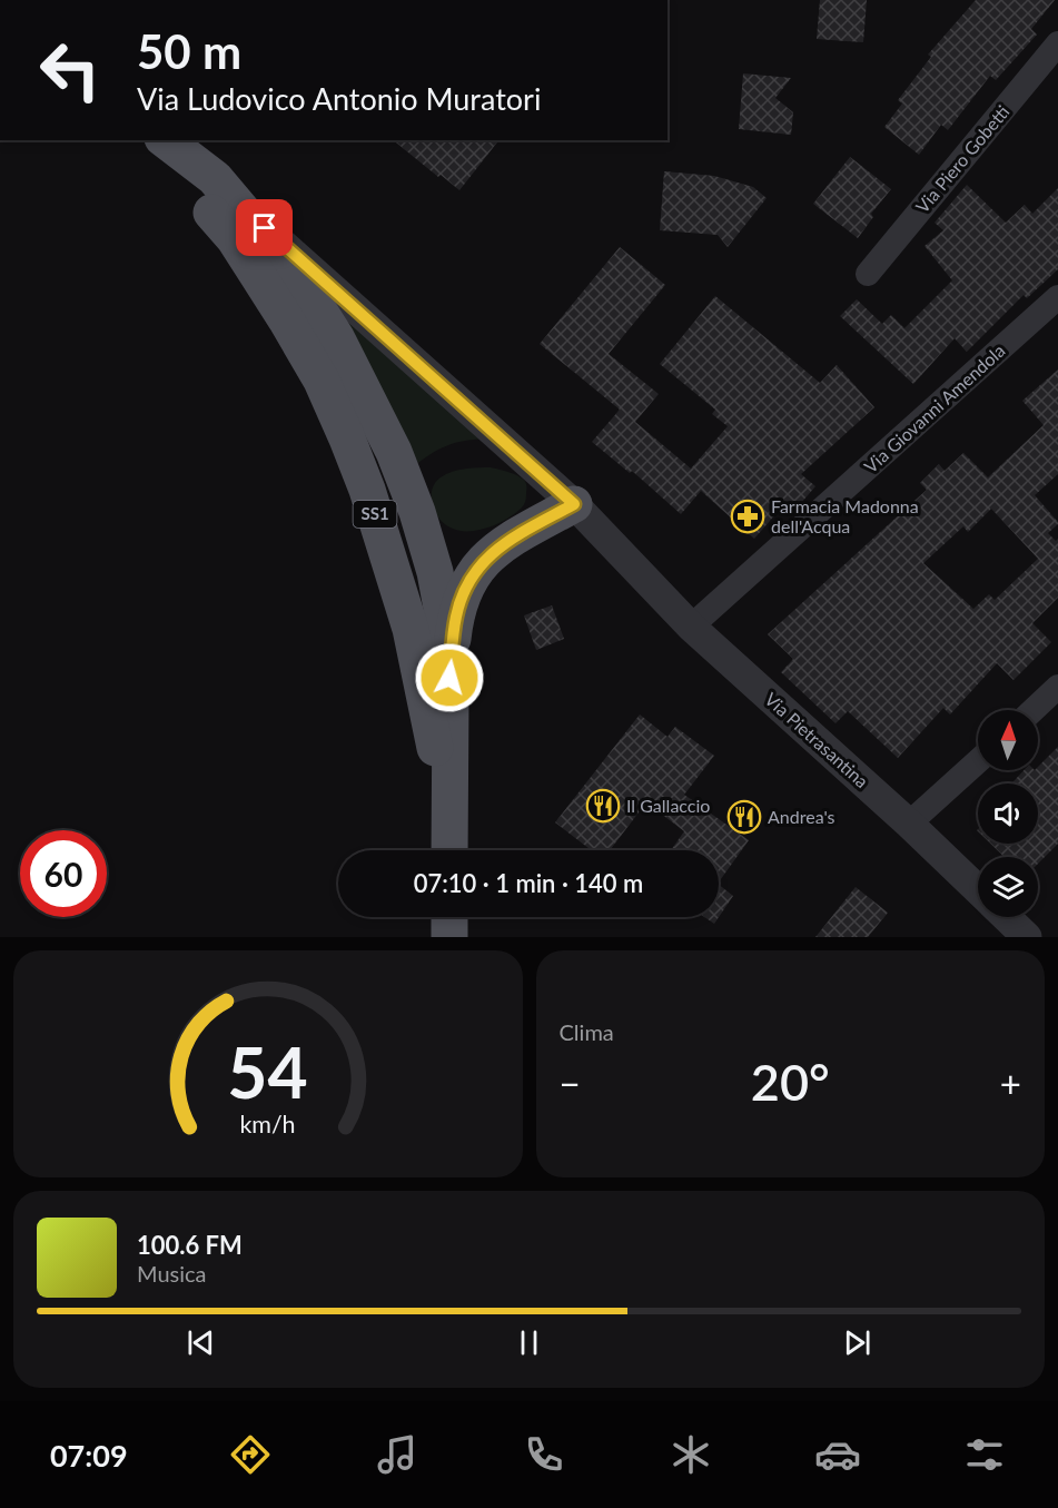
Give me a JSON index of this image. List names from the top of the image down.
{
  "streets": {
    "main road": ["SS1"],
    "street": ["Via Piero Gobetti", "Via Giovanni Amendola", "Via Pietrasantina"]
  },
  "crossings": [
    ["Via Giovanni Amendola", "Via Pietrasantina"],
    ["SS1", "Via Pietrasantina"]
  ],
  "places": {
    "pharmacy": ["Farmacia Madonna dell'Acqua"],
    "restaurant": ["Il Gallaccio", "Andrea's"]
  },
  "north": "top",
  "page": {
    "turn": ["50 m", "Via Ludovico Antonio Muratori"],
    "limit": "60",
    "trip": "07:10 · 1 min · 140 m",
    "tile": "Clima",
    "heat": ["−", "20°", "+"],
    "song": ["100.6 FM", "Musica"],
    "tabs": "07:09",
    "gauge": ["54", "km/h"]
  }
}
